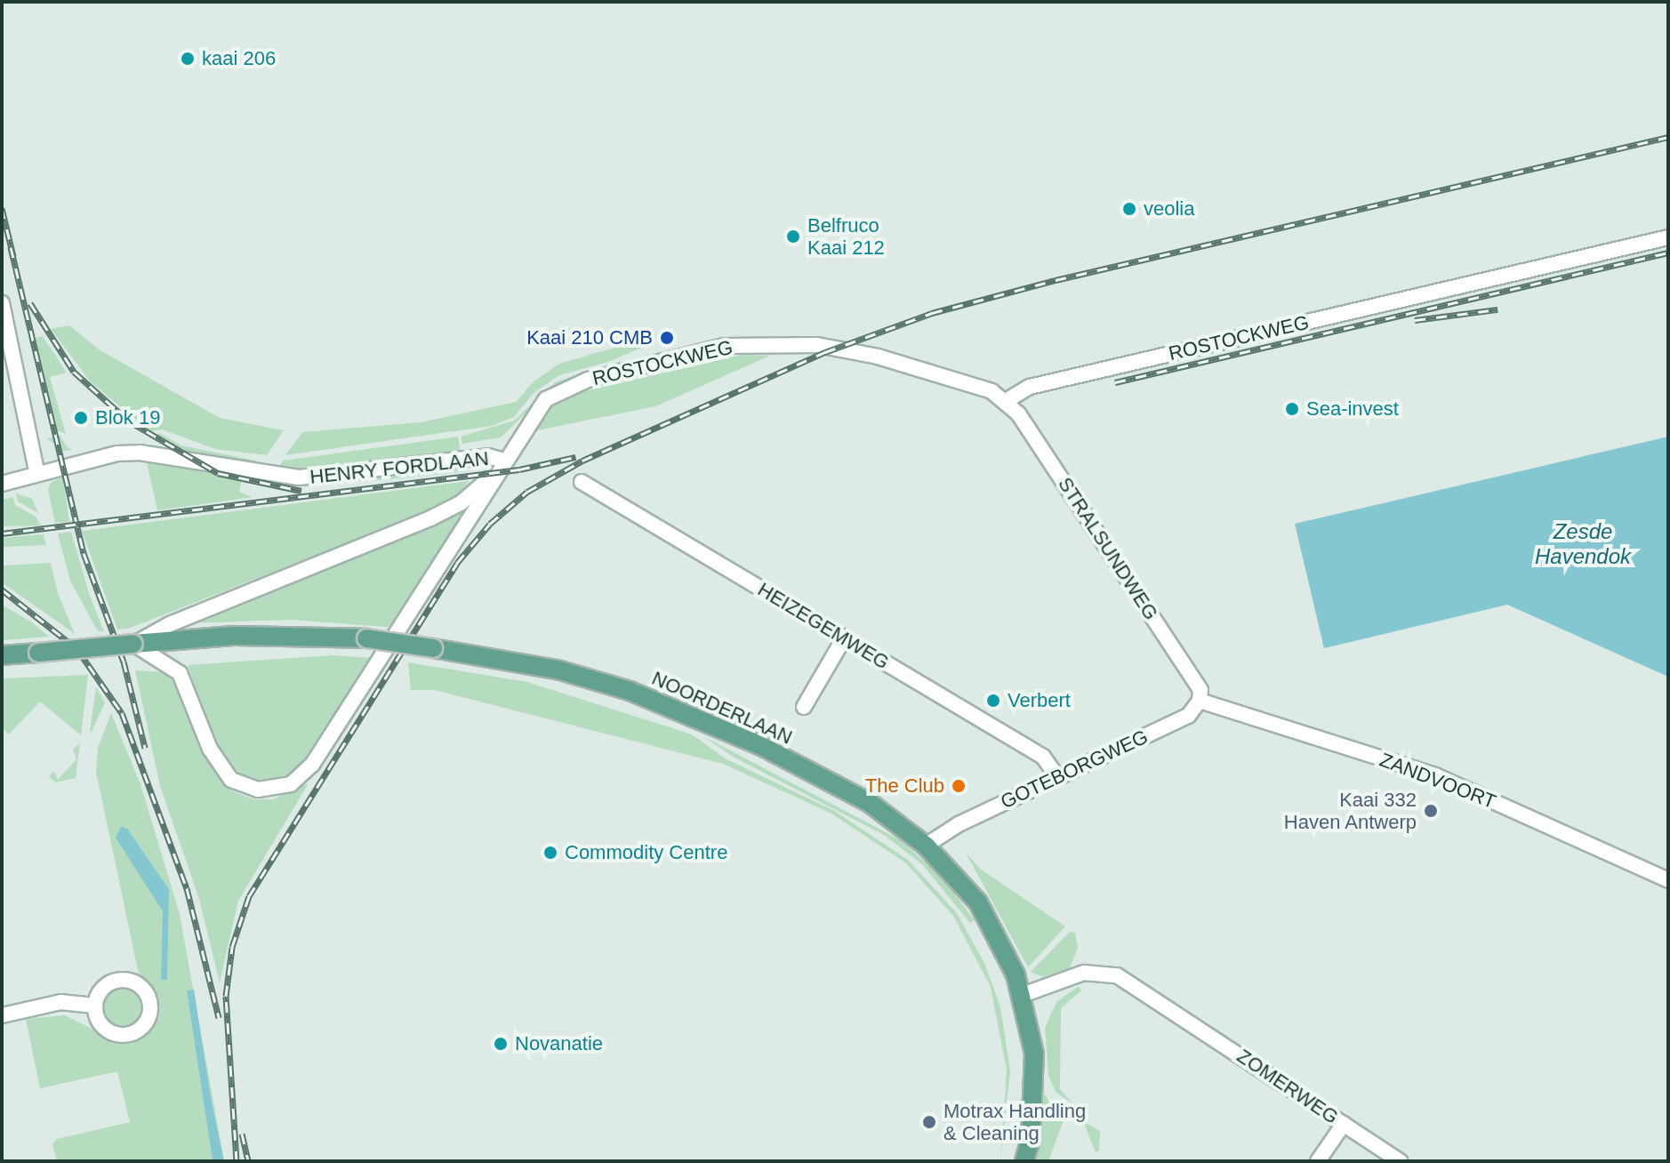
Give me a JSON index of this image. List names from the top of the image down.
{
  "streets": {
    "main road": ["NOORDERLAAN"],
    "street": [
      "ROSTOCKWEG",
      "HENRY FORDLAAN",
      "STRALSUNDWEG",
      "HEIZEGEMWEG",
      "GOTEBORGWEG",
      "ZANDVOORT",
      "ZOMERWEG"
    ]
  },
  "crossings": [
    ["ROSTOCKWEG", "HENRY FORDLAAN"],
    ["ROSTOCKWEG", "STRALSUNDWEG"],
    ["ROSTOCKWEG", "NOORDERLAAN"],
    ["STRALSUNDWEG", "GOTEBORGWEG"],
    ["STRALSUNDWEG", "ZANDVOORT"],
    ["HEIZEGEMWEG", "GOTEBORGWEG"],
    ["NOORDERLAAN", "GOTEBORGWEG"],
    ["NOORDERLAAN", "ZOMERWEG"],
    ["GOTEBORGWEG", "ZANDVOORT"]
  ],
  "water": ["Zesde Havendok"],
  "places": [
    "kaai 206",
    "veolia",
    "Belfruco Kaai 212",
    "Kaai 210 CMB",
    "Sea-invest",
    "Blok 19",
    "Verbert",
    "The Club",
    "Kaai 332 Haven Antwerp",
    "Commodity Centre",
    "Novanatie",
    "Motrax Handling & Cleaning"
  ]
}
